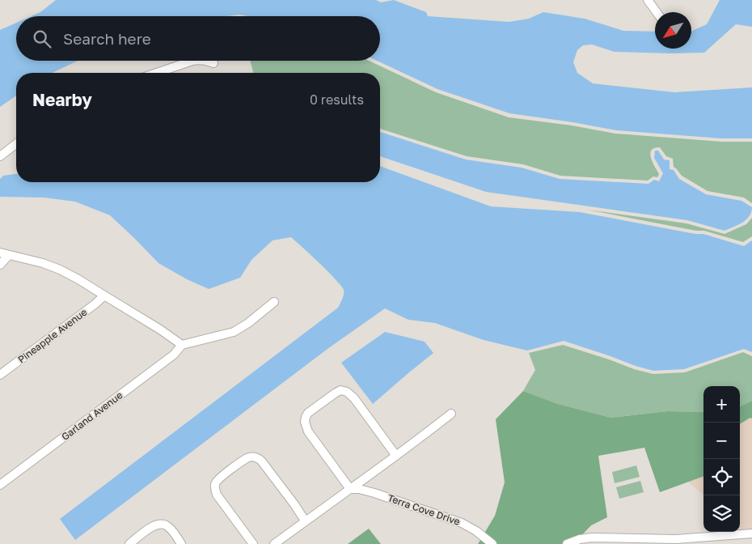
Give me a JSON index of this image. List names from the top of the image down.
{
  "streets": {
    "street": ["Pineapple Avenue", "Garland Avenue", "Terra Cove Drive"]
  },
  "north": "bottom left",
  "page": {
    "search": "Search here",
    "heading": ["Nearby", "0 results"],
    "map_buttons": ["+", "−"]
  }
}
